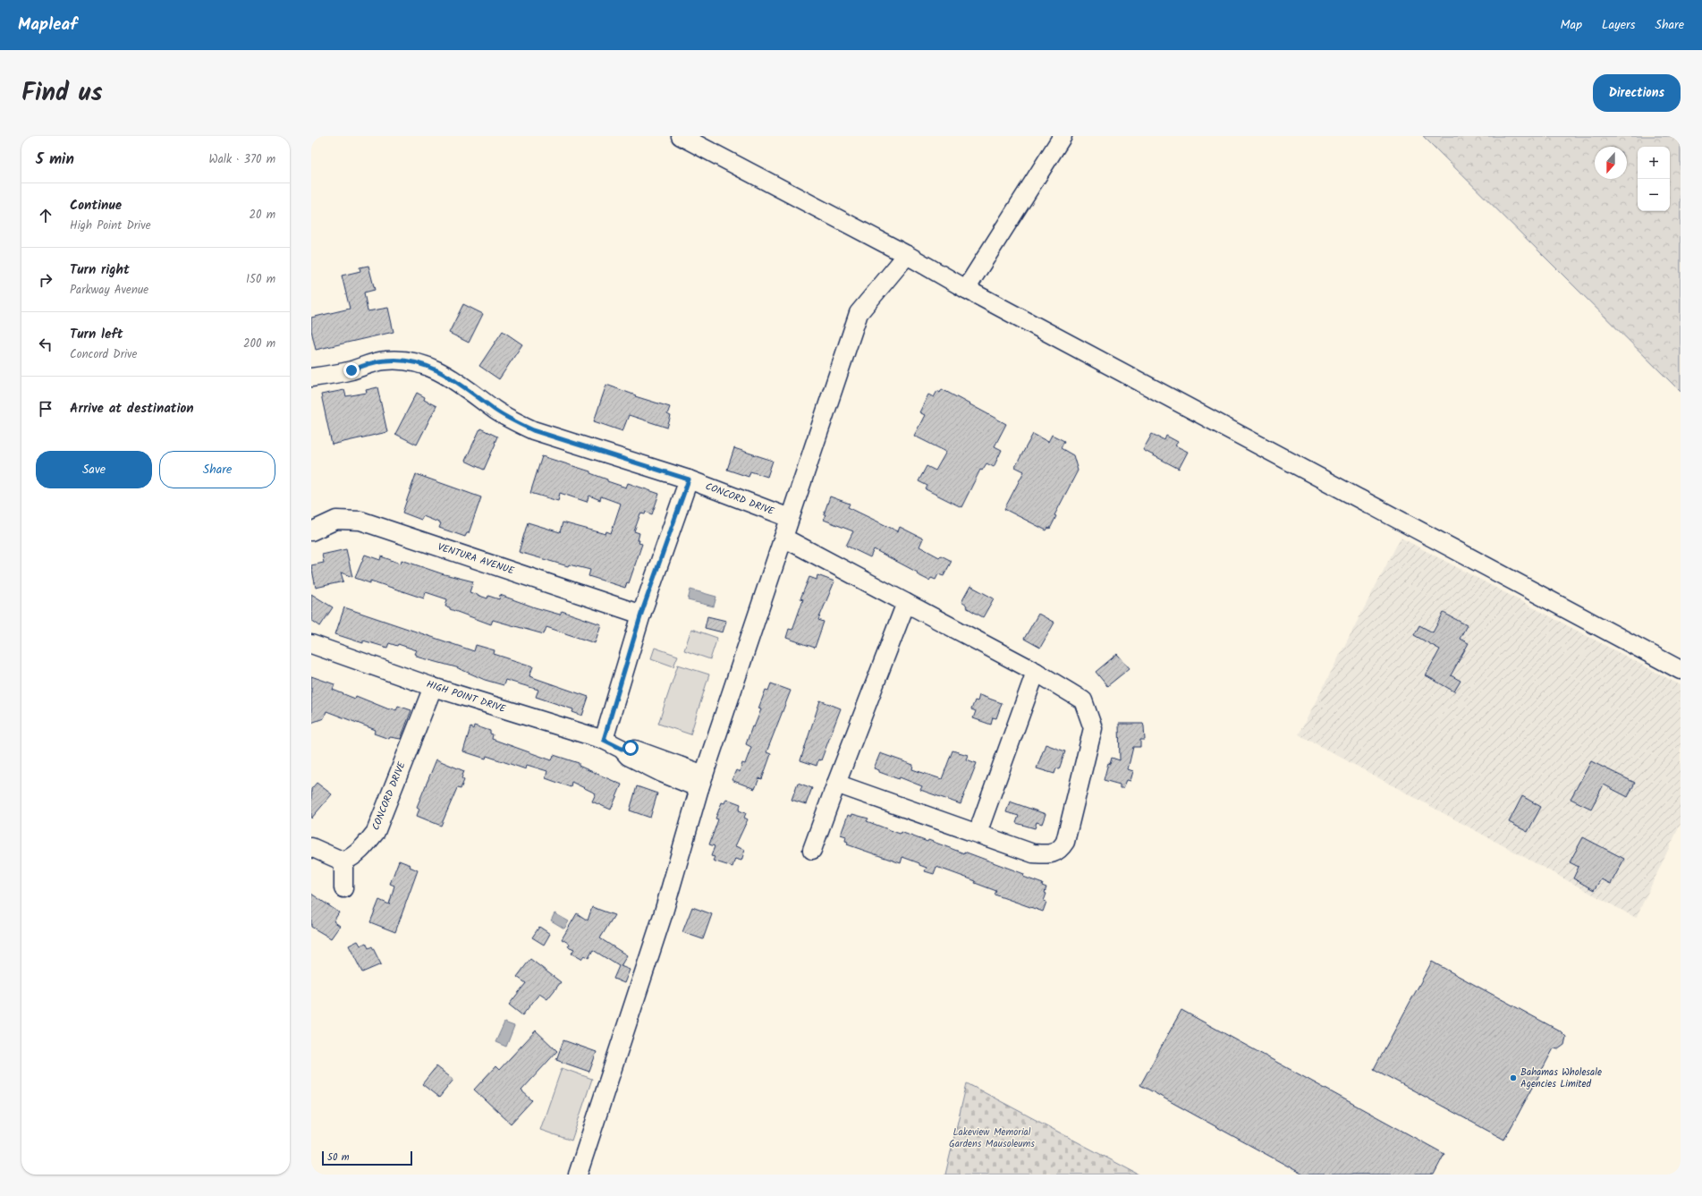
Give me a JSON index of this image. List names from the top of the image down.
{
  "streets": {
    "street": ["CONCORD DRIVE", "VENTURA AVENUE", "HIGH POINT DRIVE"]
  },
  "crossings": [
    ["CONCORD DRIVE", "HIGH POINT DRIVE"]
  ],
  "parks": ["Lakeview Memorial Gardens Mausoleums"],
  "places": ["Bahamas Wholesale Agencies Limited"],
  "scale_bar": "50 m",
  "north": "bottom",
  "page": {
    "header": "Mapleaf",
    "nav": ["Map", "Layers", "Share"],
    "title": "Find us",
    "buttons": [
      "Directions",
      ["Save", "Share"]
    ],
    "heading": ["5 min", "Walk · 370 m"],
    "map_buttons": ["+", "−"],
    "list": [
      ["Continue", "High Point Drive", "20 m"],
      ["Turn right", "Parkway Avenue", "150 m"],
      ["Turn left", "Concord Drive", "200 m"],
      "Arrive at destination"
    ],
    "scale": "50 m"
  }
}
